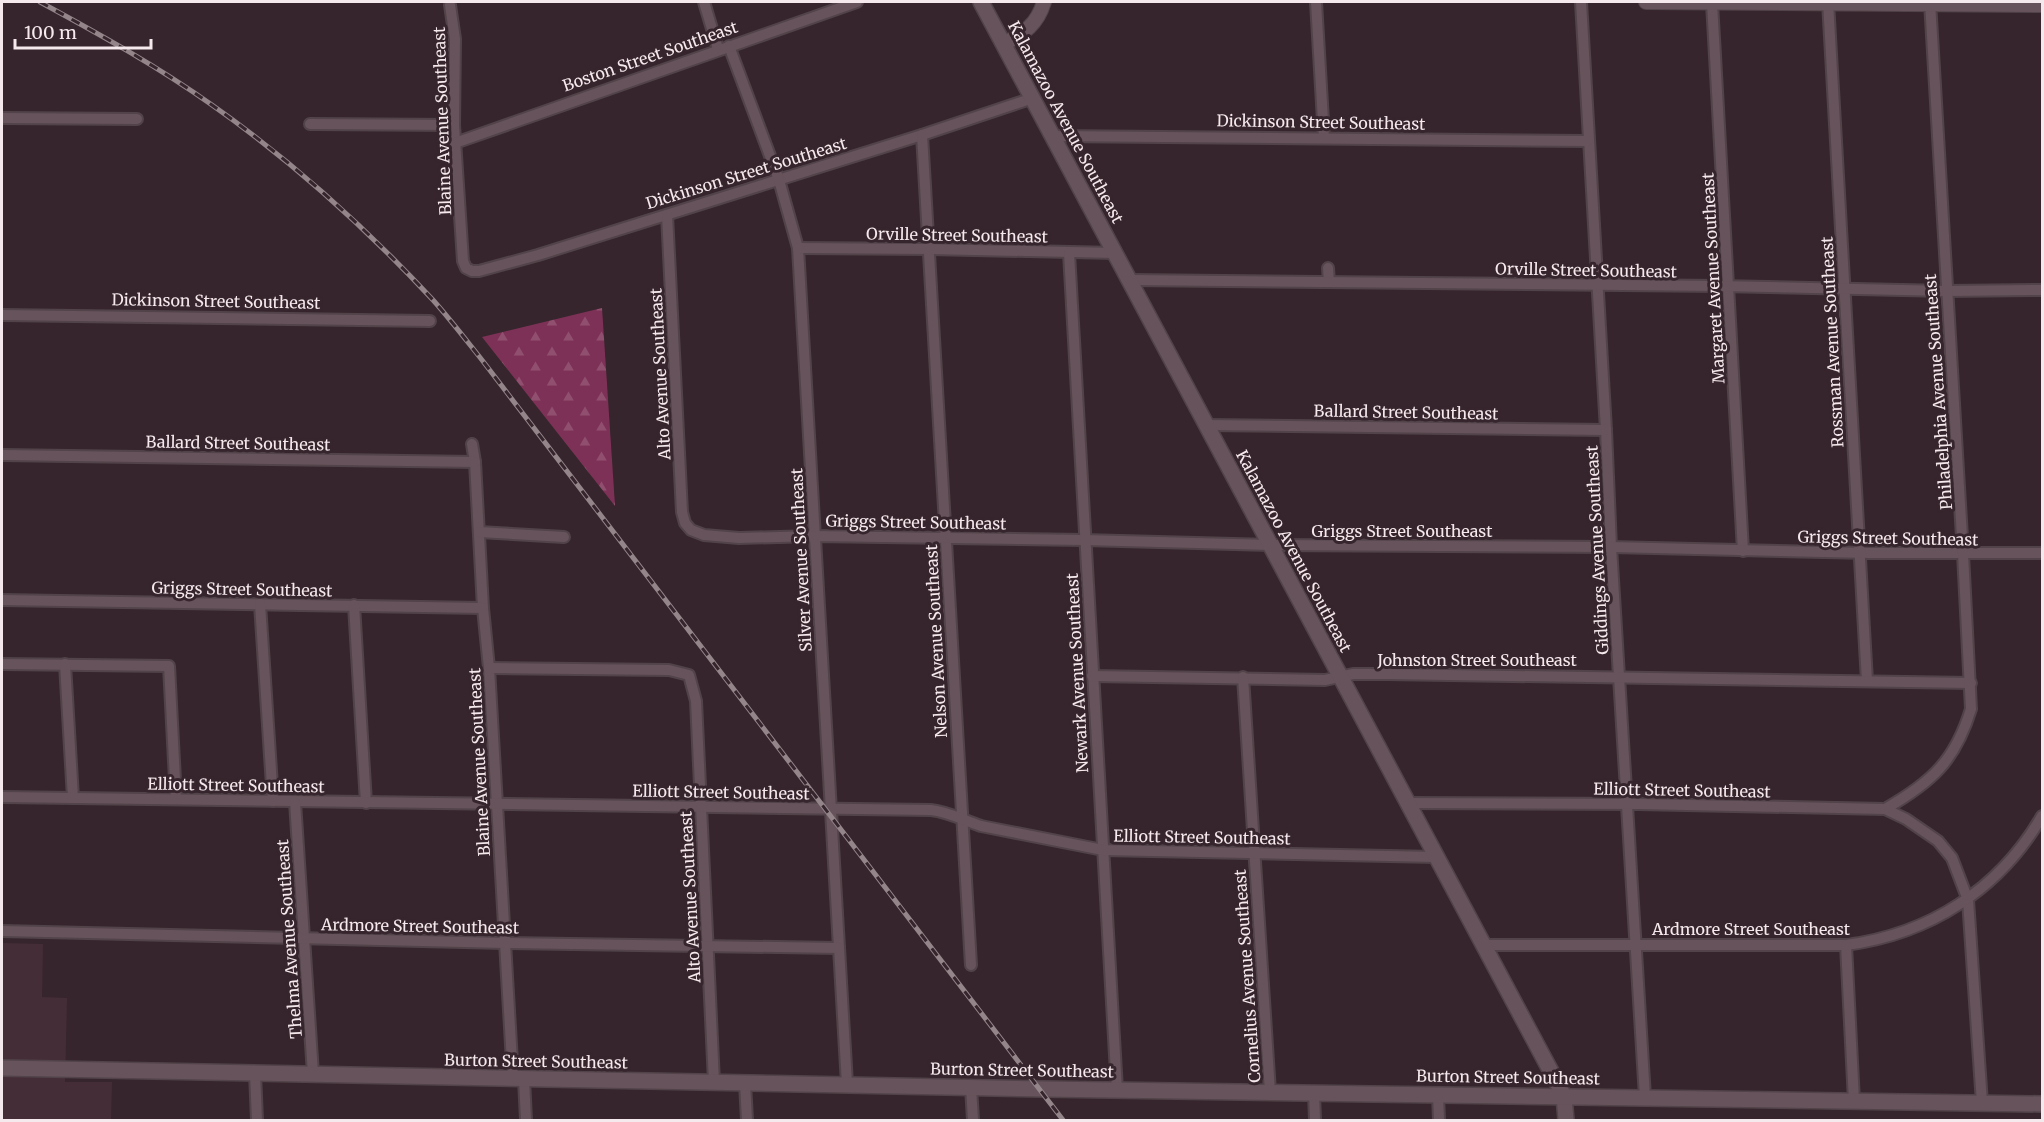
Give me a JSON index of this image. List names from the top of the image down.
{
  "streets": {
    "main road": ["Kalamazoo Avenue Southeast", "Burton Street Southeast"],
    "street": [
      "Boston Street Southeast",
      "Blaine Avenue Southeast",
      "Dickinson Street Southeast",
      "Orville Street Southeast",
      "Margaret Avenue Southeast",
      "Rossman Avenue Southeast",
      "Alto Avenue Southeast",
      "Philadelphia Avenue Southeast",
      "Ballard Street Southeast",
      "Griggs Street Southeast",
      "Giddings Avenue Southeast",
      "Silver Avenue Southeast",
      "Nelson Avenue Southeast",
      "Johnston Street Southeast",
      "Newark Avenue Southeast",
      "Elliott Street Southeast",
      "Ardmore Street Southeast",
      "Thelma Avenue Southeast",
      "Cornelius Avenue Southeast"
    ]
  },
  "crossings": [
    ["Boston Street Southeast", "Blaine Avenue Southeast"],
    ["Boston Street Southeast", "Silver Avenue Southeast"],
    ["Blaine Avenue Southeast", "Dickinson Street Southeast"],
    ["Blaine Avenue Southeast", "Alto Avenue Southeast"],
    ["Blaine Avenue Southeast", "Ballard Street Southeast"],
    ["Blaine Avenue Southeast", "Griggs Street Southeast"],
    ["Blaine Avenue Southeast", "Elliott Street Southeast"],
    ["Blaine Avenue Southeast", "Ardmore Street Southeast"],
    ["Blaine Avenue Southeast", "Burton Street Southeast"],
    ["Kalamazoo Avenue Southeast", "Dickinson Street Southeast"],
    ["Kalamazoo Avenue Southeast", "Orville Street Southeast"],
    ["Kalamazoo Avenue Southeast", "Ballard Street Southeast"],
    ["Kalamazoo Avenue Southeast", "Griggs Street Southeast"],
    ["Kalamazoo Avenue Southeast", "Johnston Street Southeast"],
    ["Kalamazoo Avenue Southeast", "Elliott Street Southeast"],
    ["Kalamazoo Avenue Southeast", "Ardmore Street Southeast"],
    ["Kalamazoo Avenue Southeast", "Burton Street Southeast"],
    ["Dickinson Street Southeast", "Alto Avenue Southeast"],
    ["Dickinson Street Southeast", "Giddings Avenue Southeast"],
    ["Dickinson Street Southeast", "Silver Avenue Southeast"],
    ["Dickinson Street Southeast", "Nelson Avenue Southeast"],
    ["Orville Street Southeast", "Margaret Avenue Southeast"],
    ["Orville Street Southeast", "Rossman Avenue Southeast"],
    ["Orville Street Southeast", "Philadelphia Avenue Southeast"],
    ["Orville Street Southeast", "Giddings Avenue Southeast"],
    ["Orville Street Southeast", "Silver Avenue Southeast"],
    ["Orville Street Southeast", "Nelson Avenue Southeast"],
    ["Orville Street Southeast", "Newark Avenue Southeast"],
    ["Margaret Avenue Southeast", "Griggs Street Southeast"],
    ["Rossman Avenue Southeast", "Griggs Street Southeast"],
    ["Rossman Avenue Southeast", "Johnston Street Southeast"],
    ["Alto Avenue Southeast", "Griggs Street Southeast"],
    ["Alto Avenue Southeast", "Elliott Street Southeast"],
    ["Alto Avenue Southeast", "Ardmore Street Southeast"],
    ["Alto Avenue Southeast", "Burton Street Southeast"],
    ["Philadelphia Avenue Southeast", "Griggs Street Southeast"],
    ["Philadelphia Avenue Southeast", "Johnston Street Southeast"],
    ["Philadelphia Avenue Southeast", "Elliott Street Southeast"],
    ["Ballard Street Southeast", "Giddings Avenue Southeast"],
    ["Griggs Street Southeast", "Giddings Avenue Southeast"],
    ["Griggs Street Southeast", "Silver Avenue Southeast"],
    ["Griggs Street Southeast", "Nelson Avenue Southeast"],
    ["Griggs Street Southeast", "Newark Avenue Southeast"],
    ["Giddings Avenue Southeast", "Johnston Street Southeast"],
    ["Giddings Avenue Southeast", "Elliott Street Southeast"],
    ["Giddings Avenue Southeast", "Ardmore Street Southeast"],
    ["Giddings Avenue Southeast", "Burton Street Southeast"],
    ["Silver Avenue Southeast", "Elliott Street Southeast"],
    ["Silver Avenue Southeast", "Ardmore Street Southeast"],
    ["Silver Avenue Southeast", "Burton Street Southeast"],
    ["Nelson Avenue Southeast", "Elliott Street Southeast"],
    ["Johnston Street Southeast", "Newark Avenue Southeast"],
    ["Johnston Street Southeast", "Cornelius Avenue Southeast"],
    ["Newark Avenue Southeast", "Elliott Street Southeast"],
    ["Newark Avenue Southeast", "Burton Street Southeast"],
    ["Elliott Street Southeast", "Thelma Avenue Southeast"],
    ["Elliott Street Southeast", "Cornelius Avenue Southeast"],
    ["Ardmore Street Southeast", "Thelma Avenue Southeast"],
    ["Thelma Avenue Southeast", "Burton Street Southeast"],
    ["Cornelius Avenue Southeast", "Burton Street Southeast"]
  ],
  "scale_bar": "100 m"
}
